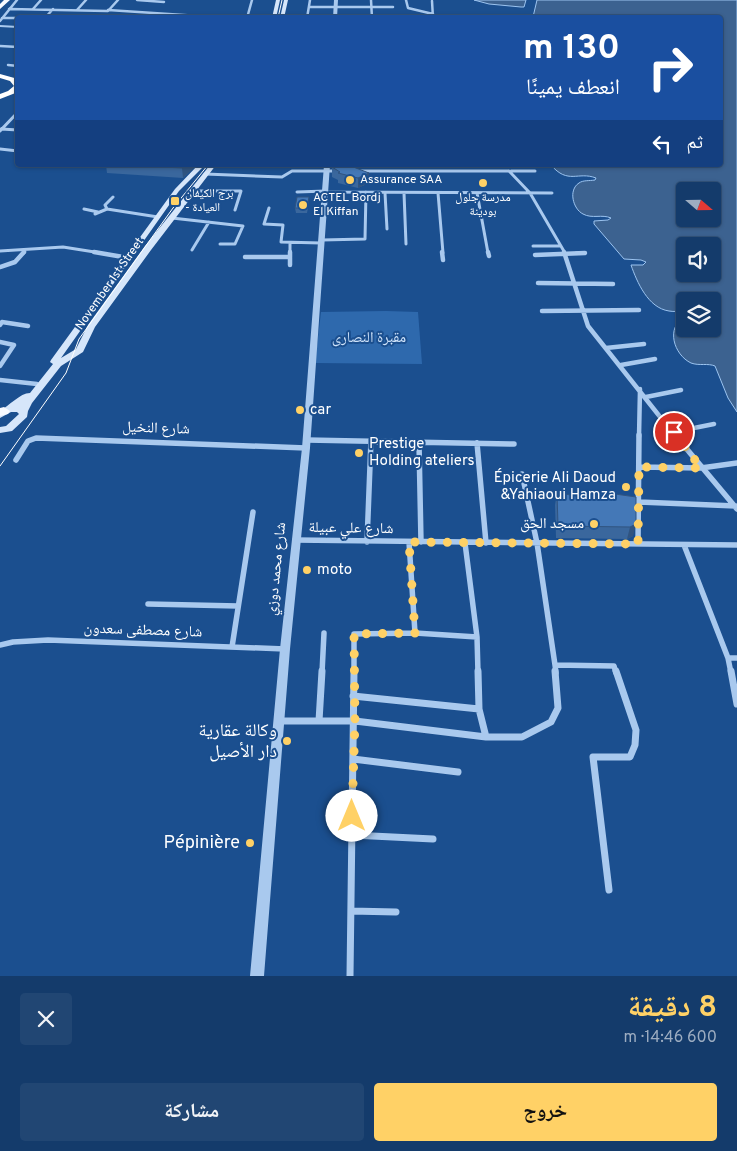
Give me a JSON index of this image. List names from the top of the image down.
{
  "streets": {
    "main road": ["November 1st Street"],
    "street": [
      "شارع النخيل",
      "شارع علي عبيلة",
      "شارع محمد دوزي",
      "شارع مصطفى سعدون"
    ]
  },
  "crossings": [
    ["شارع النخيل", "شارع محمد دوزي"],
    ["شارع علي عبيلة", "شارع محمد دوزي"],
    ["شارع محمد دوزي", "شارع مصطفى سعدون"]
  ],
  "parks": ["مقبرة النصارى"],
  "places": {
    "other": [
      "Assurance SAA",
      "مدرسة جلول بودينة",
      "ACTEL Bordj El Kiffan",
      "car",
      "Prestige Holding ateliers",
      "Épicerie Ali Daoud &Yahiaoui Hamza",
      "مسجد الحق",
      "moto",
      "وكالة عقارية دار الأصيل",
      "Pépinière"
    ],
    "transit": ["برج الكيفان - العيادة"]
  },
  "north": "right",
  "page": {
    "turn": ["130 m", "انعطف يمينًا"],
    "then": "ثم",
    "heading": ["8 دقيقة", "600 m · 14:46"],
    "buttons": ["خروج", "مشاركة"]
  }
}
